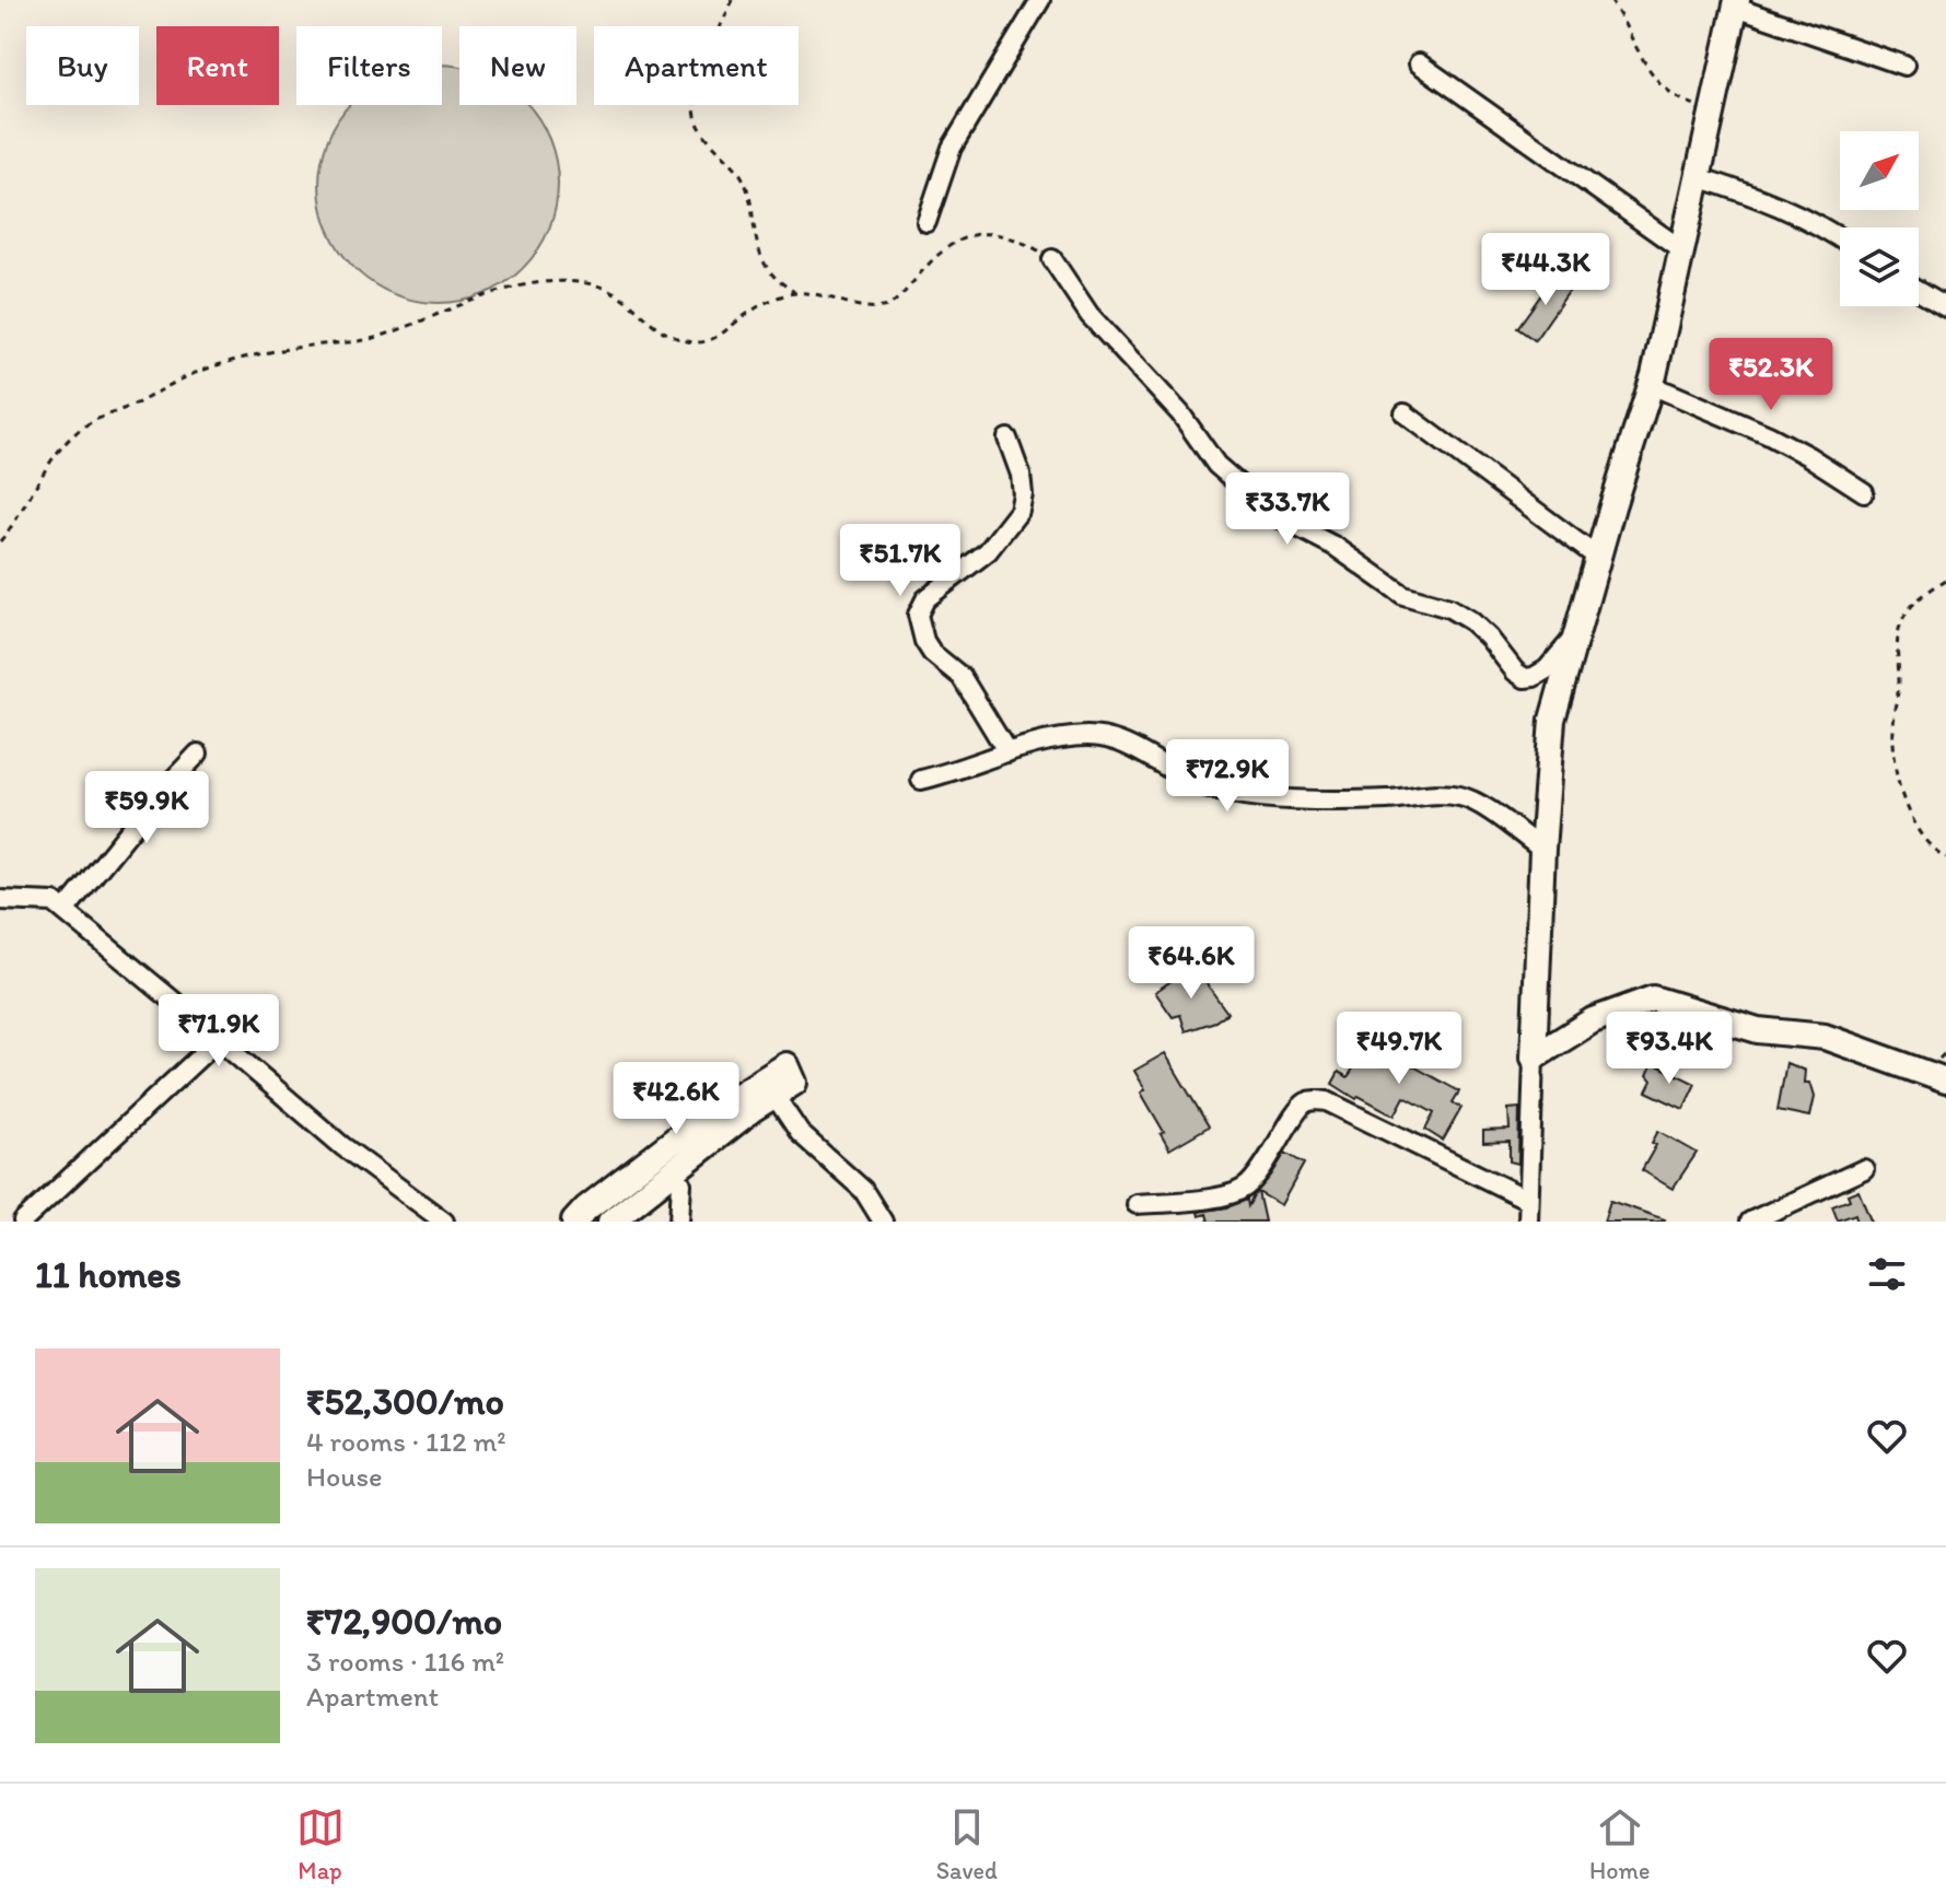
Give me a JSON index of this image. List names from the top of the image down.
{
  "north": "top right",
  "page": {
    "chip": [
      "Buy",
      "Rent",
      "Filters",
      "New",
      "Apartment"
    ],
    "price": [
      "₹44.3K",
      "₹52.3K",
      "₹33.7K",
      "₹51.7K",
      "₹72.9K",
      "₹59.9K",
      "₹64.6K",
      "₹71.9K",
      "₹49.7K",
      "₹93.4K",
      "₹42.6K"
    ],
    "heading": "11 homes",
    "list": [
      {
        "name": "₹52,300/mo",
        "note": "4 rooms · 112 m² · House"
      },
      {
        "name": "₹72,900/mo",
        "note": "3 rooms · 116 m² · Apartment"
      }
    ],
    "tabs": ["Map", "Saved", "Home"]
  }
}
